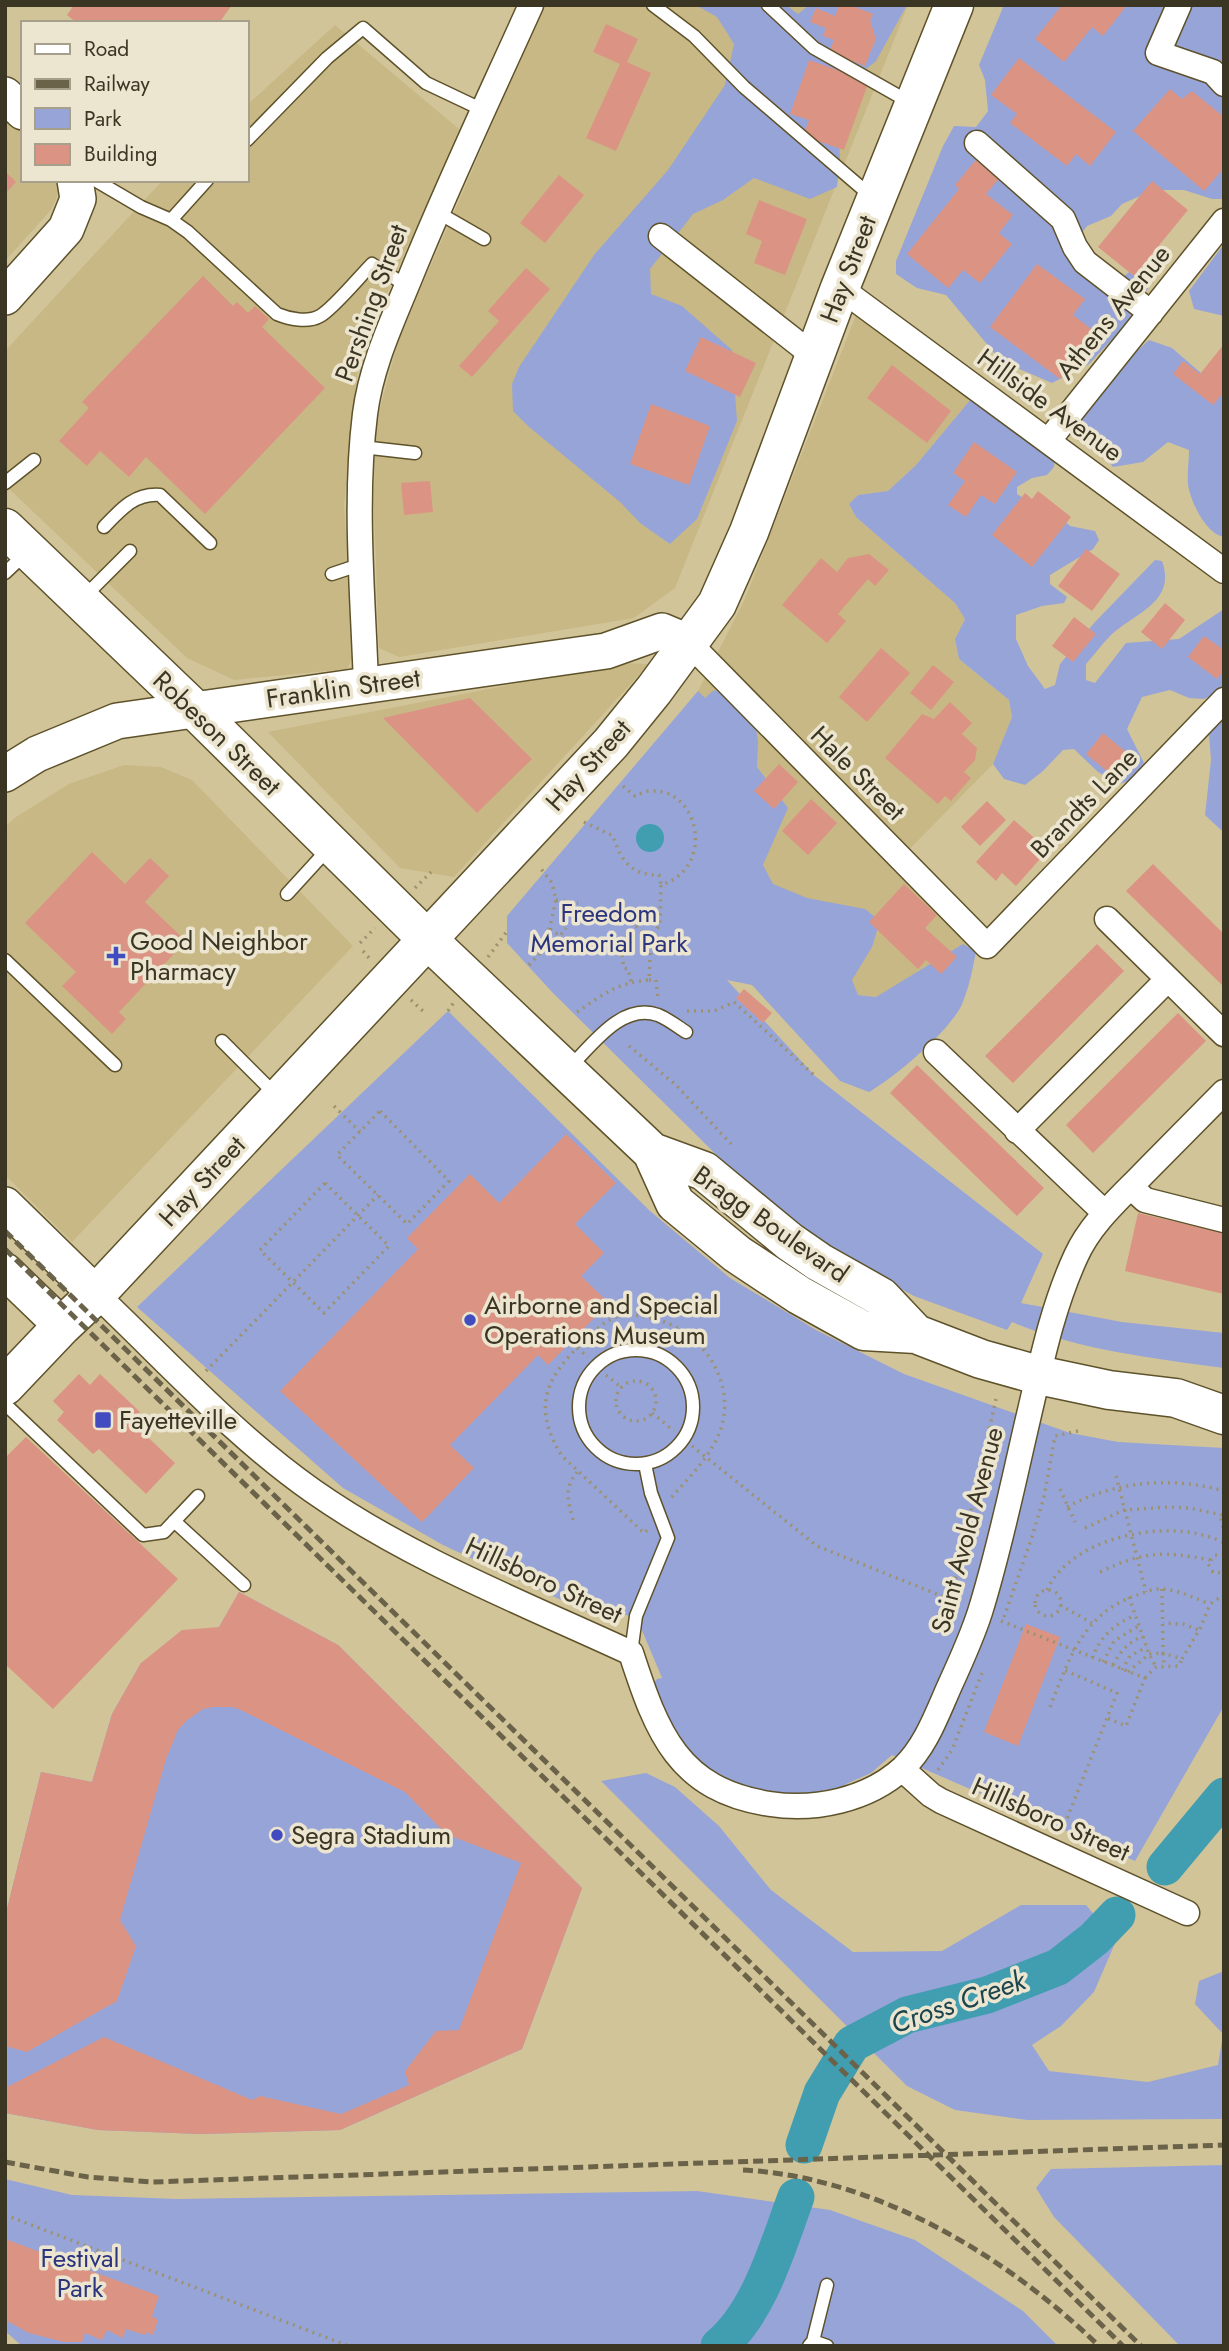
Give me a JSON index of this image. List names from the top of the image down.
{
  "streets": {
    "main road": ["Hay Street", "Robeson Street", "Bragg Boulevard"],
    "street": [
      "Pershing Street",
      "Athens Avenue",
      "Hillside Avenue",
      "Franklin Street",
      "Hale Street",
      "Brandts Lane",
      "Saint Avold Avenue",
      "Hillsboro Street"
    ]
  },
  "crossings": [
    ["Hay Street", "Hillside Avenue"],
    ["Hay Street", "Franklin Street"],
    ["Hay Street", "Robeson Street"],
    ["Hay Street", "Hale Street"],
    ["Hay Street", "Bragg Boulevard"],
    ["Hay Street", "Hillsboro Street"],
    ["Pershing Street", "Franklin Street"],
    ["Athens Avenue", "Hillside Avenue"],
    ["Franklin Street", "Robeson Street"],
    ["Franklin Street", "Hale Street"],
    ["Robeson Street", "Bragg Boulevard"],
    ["Hale Street", "Brandts Lane"],
    ["Bragg Boulevard", "Saint Avold Avenue"],
    ["Saint Avold Avenue", "Hillsboro Street"]
  ],
  "water": ["Cross Creek"],
  "parks": ["Freedom Memorial Park", "Festival Park"],
  "places": {
    "health": ["Good Neighbor Pharmacy"],
    "other": ["Airborne and Special Operations Museum", "Segra Stadium"],
    "transit": ["Fayetteville"]
  },
  "legend": [
    "Road",
    "Railway",
    "Park",
    "Building"
  ]
}
